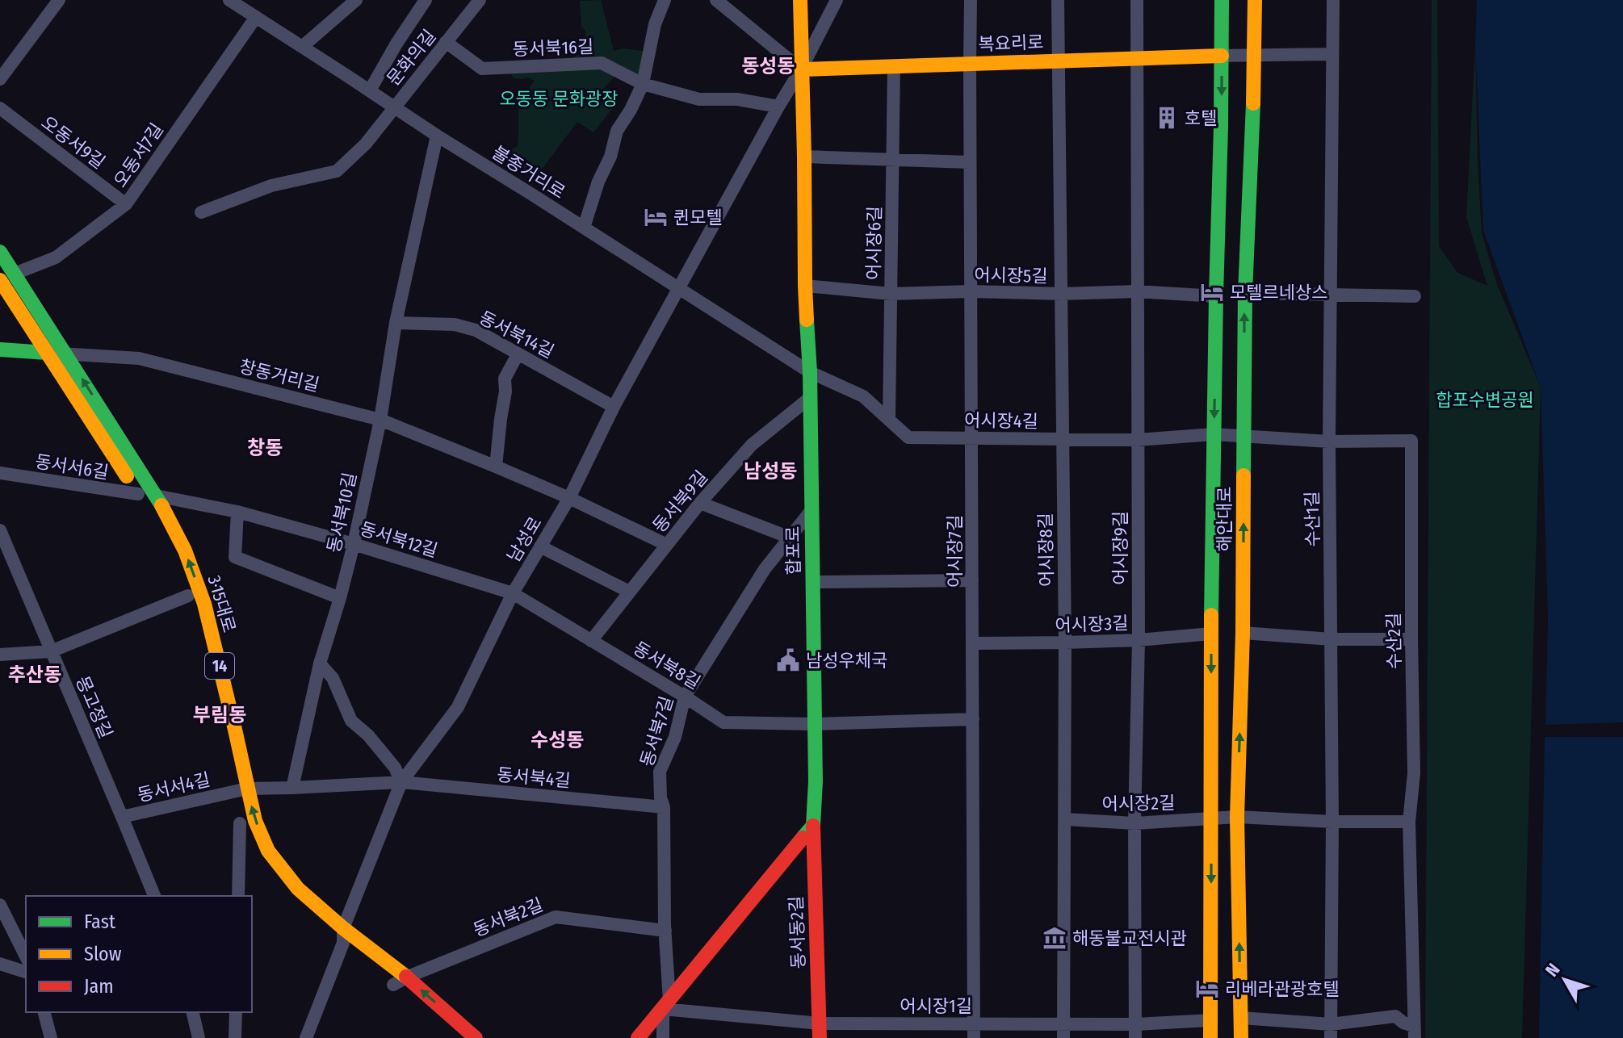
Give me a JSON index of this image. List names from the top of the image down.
{
  "streets": {
    "main road": [
      "복요리로",
      "해안대로",
      "합포로",
      "3·15대로",
      "14",
      "동서동2길"
    ],
    "street": [
      "동서북16길",
      "문화의길",
      "오동서9길",
      "오동서7길",
      "불종거리로",
      "어시장6길",
      "어시장5길",
      "동서북14길",
      "창동거리길",
      "어시장4길",
      "동서서6길",
      "동서북9길",
      "동서북10길",
      "수산1길",
      "동서북12길",
      "남성로",
      "어시장9길",
      "어시장8길",
      "어시장7길",
      "어시장3길",
      "수산2길",
      "동서북8길",
      "몽고정길",
      "동서북7길",
      "동서북4길",
      "동서서4길",
      "어시장2길",
      "동서북2길",
      "어시장1길"
    ]
  },
  "crossings": [
    ["복요리로", "어시장6길"],
    ["복요리로", "해안대로"],
    ["복요리로", "남성로"],
    ["복요리로", "어시장9길"],
    ["복요리로", "어시장8길"],
    ["복요리로", "합포로"],
    ["복요리로", "어시장7길"],
    ["동서북16길", "문화의길"],
    ["동서북16길", "남성로"],
    ["문화의길", "불종거리로"],
    ["오동서9길", "오동서7길"],
    ["오동서7길", "불종거리로"],
    ["오동서7길", "3·15대로"],
    ["불종거리로", "어시장4길"],
    ["불종거리로", "동서북10길"],
    ["불종거리로", "남성로"],
    ["불종거리로", "합포로"],
    ["어시장6길", "어시장5길"],
    ["어시장6길", "어시장4길"],
    ["어시장5길", "해안대로"],
    ["어시장5길", "어시장9길"],
    ["어시장5길", "어시장8길"],
    ["어시장5길", "합포로"],
    ["어시장5길", "어시장7길"],
    ["동서북14길", "동서북10길"],
    ["동서북14길", "남성로"],
    ["창동거리길", "동서북9길"],
    ["창동거리길", "동서북10길"],
    ["창동거리길", "남성로"],
    ["창동거리길", "3·15대로"],
    ["어시장4길", "해안대로"],
    ["어시장4길", "어시장9길"],
    ["어시장4길", "어시장8길"],
    ["어시장4길", "합포로"],
    ["어시장4길", "어시장7길"],
    ["어시장4길", "수산2길"],
    ["동서서6길", "동서북12길"],
    ["동서서6길", "3·15대로"],
    ["동서북9길", "합포로"],
    ["동서북9길", "동서북8길"],
    ["동서북10길", "동서북12길"],
    ["동서북10길", "동서서4길"],
    ["해안대로", "어시장3길"],
    ["해안대로", "수산2길"],
    ["해안대로", "어시장2길"],
    ["해안대로", "어시장1길"],
    ["수산1길", "수산2길"],
    ["수산1길", "어시장2길"],
    ["동서북12길", "남성로"],
    ["동서북12길", "3·15대로"],
    ["동서북12길", "동서북8길"],
    ["남성로", "합포로"],
    ["남성로", "3·15대로"],
    ["남성로", "동서북8길"],
    ["남성로", "동서북4길"],
    ["어시장9길", "어시장3길"],
    ["어시장9길", "어시장2길"],
    ["어시장9길", "어시장1길"],
    ["어시장8길", "어시장3길"],
    ["어시장8길", "어시장2길"],
    ["어시장8길", "어시장1길"],
    ["합포로", "동서북8길"],
    ["합포로", "동서북7길"],
    ["합포로", "동서동2길"],
    ["어시장7길", "어시장3길"],
    ["어시장7길", "동서북8길"],
    ["어시장7길", "어시장1길"],
    ["3·15대로", "동서서4길"],
    ["3·15대로", "동서북2길"],
    ["수산2길", "어시장2길"],
    ["동서북8길", "동서북7길"],
    ["몽고정길", "동서서4길"],
    ["동서북7길", "동서북4길"],
    ["동서북7길", "동서북2길"],
    ["동서북7길", "어시장1길"],
    ["동서동2길", "어시장1길"]
  ],
  "districts": [
    "동성동",
    "창동",
    "남성동",
    "추산동",
    "부림동",
    "수성동"
  ],
  "parks": ["오동동 문화광장", "합포수변공원"],
  "places": {
    "building": ["호텔"],
    "hotel": ["퀸모텔", "모텔르네상스", "리베라관광호텔"],
    "public building": ["남성우체국"],
    "museum": ["해동불교전시관"]
  },
  "legend": ["Fast", "Slow", "Jam"],
  "north": "top left"
}
